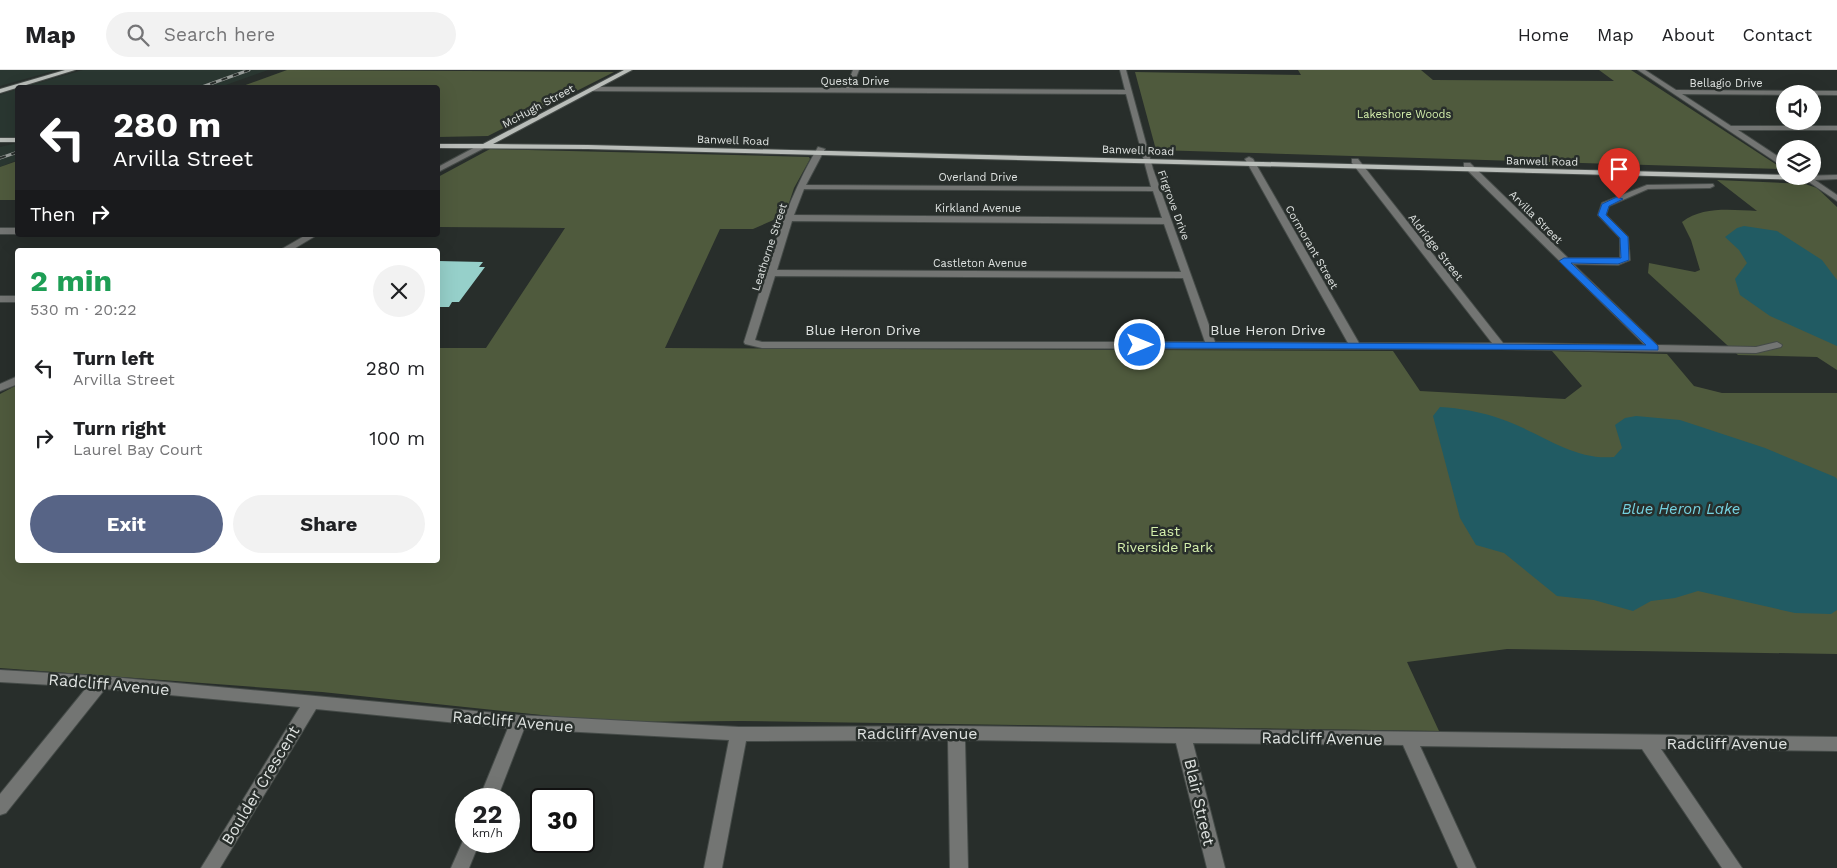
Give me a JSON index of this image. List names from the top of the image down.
{
  "streets": {
    "main road": ["McHugh Street", "Banwell Road"],
    "street": [
      "Questa Drive",
      "Bellagio Drive",
      "Overland Drive",
      "Firgrove Drive",
      "Kirkland Avenue",
      "Arvilla Street",
      "Leathorne Street",
      "Cormorant Street",
      "Aldridge Street",
      "Castleton Avenue",
      "Blue Heron Drive",
      "Radcliff Avenue",
      "Boulder Crescent",
      "Blair Street"
    ]
  },
  "crossings": [
    ["Questa Drive", "McHugh Street"],
    ["Questa Drive", "Firgrove Drive"],
    ["McHugh Street", "Banwell Road"],
    ["Banwell Road", "Firgrove Drive"],
    ["Banwell Road", "Arvilla Street"],
    ["Banwell Road", "Leathorne Street"],
    ["Banwell Road", "Cormorant Street"],
    ["Banwell Road", "Aldridge Street"],
    ["Overland Drive", "Firgrove Drive"],
    ["Overland Drive", "Leathorne Street"],
    ["Firgrove Drive", "Kirkland Avenue"],
    ["Firgrove Drive", "Castleton Avenue"],
    ["Firgrove Drive", "Blue Heron Drive"],
    ["Kirkland Avenue", "Leathorne Street"],
    ["Arvilla Street", "Blue Heron Drive"],
    ["Leathorne Street", "Castleton Avenue"],
    ["Leathorne Street", "Blue Heron Drive"],
    ["Cormorant Street", "Blue Heron Drive"],
    ["Aldridge Street", "Blue Heron Drive"],
    ["Radcliff Avenue", "Boulder Crescent"],
    ["Radcliff Avenue", "Blair Street"]
  ],
  "water": ["Blue Heron Lake"],
  "parks": ["Lakeshore Woods", "East Riverside Park"],
  "page": {
    "header": "Map",
    "search": "Search here",
    "nav": [
      "Home",
      "Map",
      "About",
      "Contact"
    ],
    "turn": ["280 m", "Arvilla Street"],
    "then": "Then",
    "heading": ["2 min", "530 m · 20:22"],
    "list": [
      {
        "name": "Turn left",
        "note": "Arvilla Street",
        "value": "280 m"
      },
      {
        "name": "Turn right",
        "note": "Laurel Bay Court",
        "value": "100 m"
      }
    ],
    "buttons": ["Exit", "Share"],
    "speed": "22 km/h",
    "limit": "30"
  }
}
